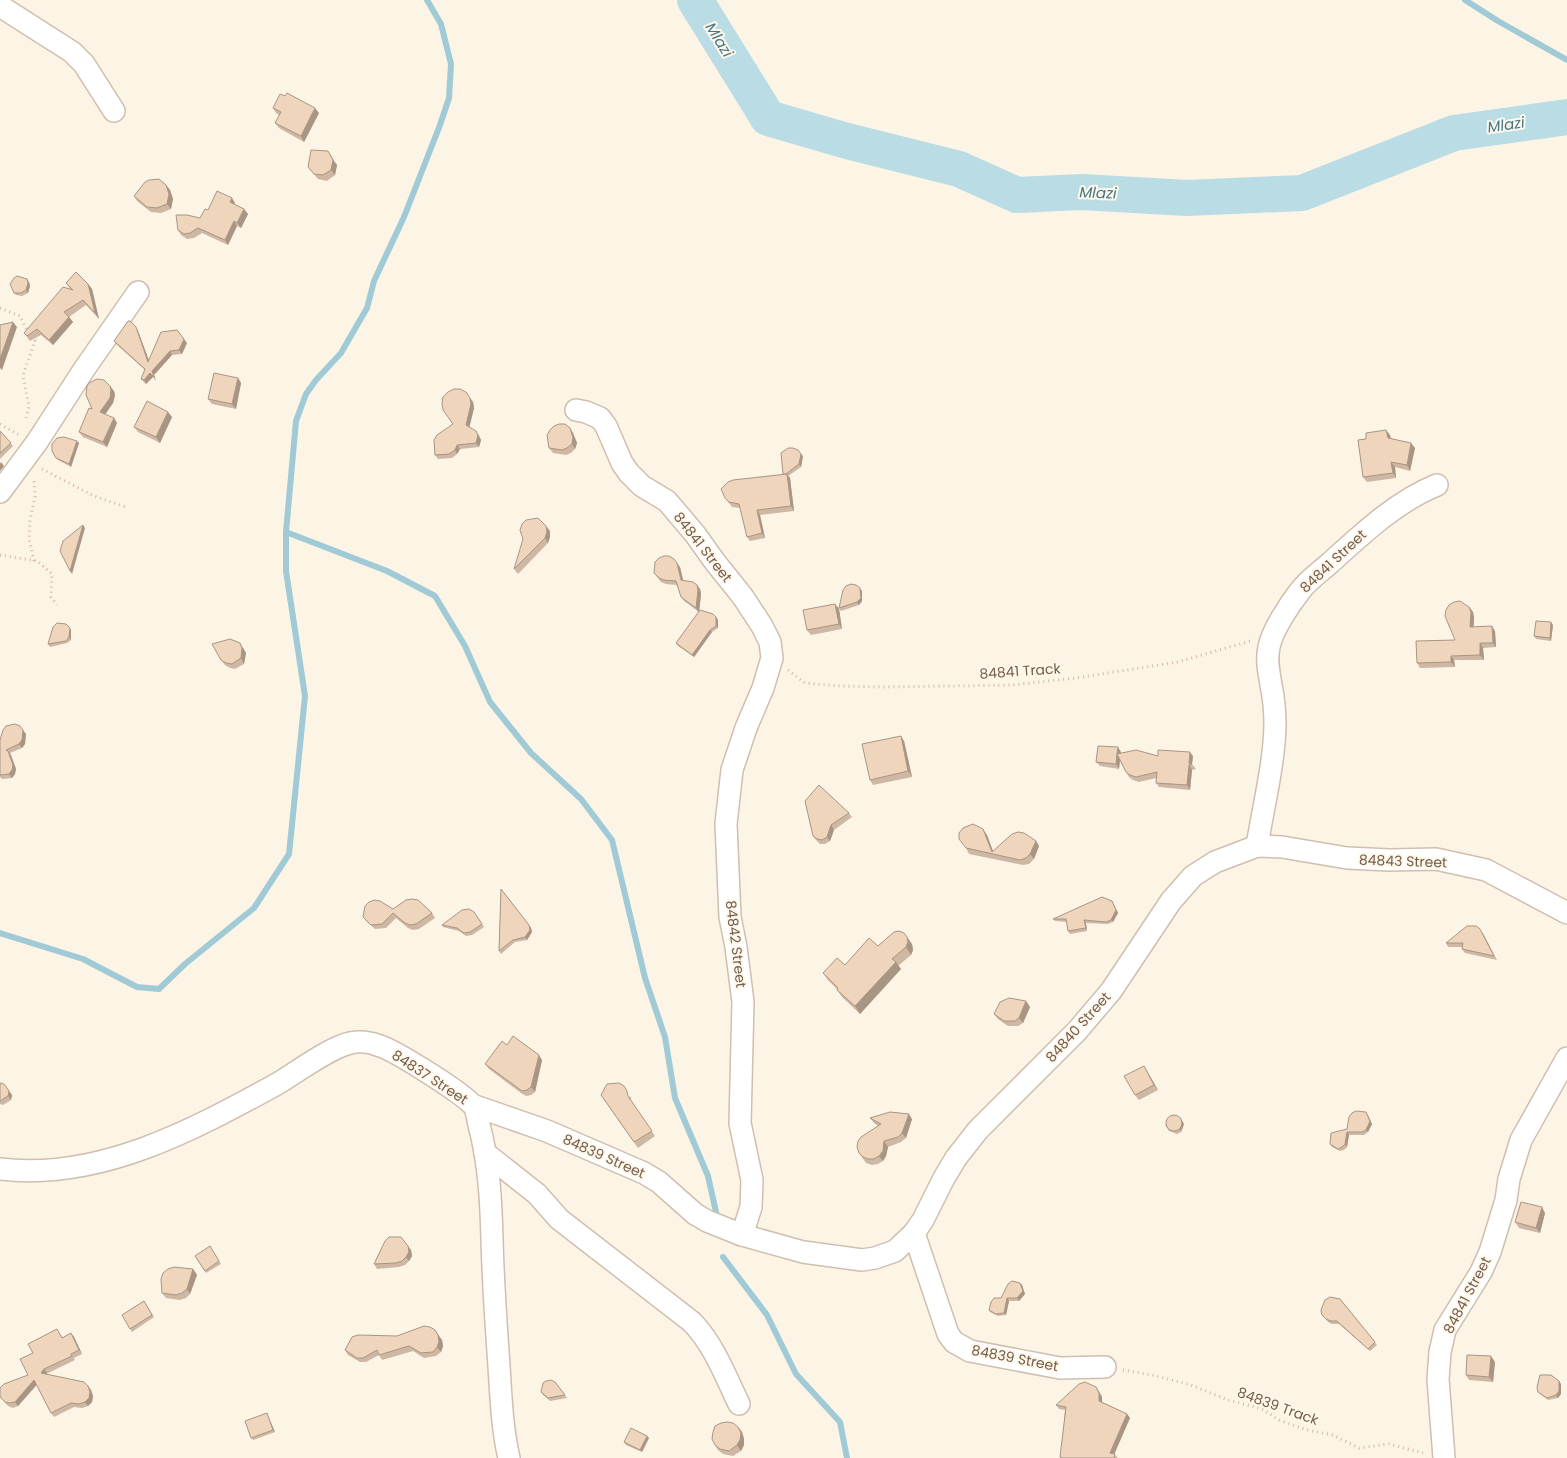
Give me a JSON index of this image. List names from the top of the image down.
{
  "streets": {
    "street": [
      "84841 Street",
      "84843 Street",
      "84842 Street",
      "84840 Street",
      "84837 Street",
      "84839 Street"
    ],
    "path": ["84841 Track", "84839 Track"]
  },
  "crossings": [
    ["84841 Street", "84841 Track"],
    ["84841 Street", "84842 Street"],
    ["84841 Street", "84840 Street"],
    ["84841 Street", "84839 Track"],
    ["84841 Track", "84842 Street"],
    ["84843 Street", "84840 Street"],
    ["84842 Street", "84839 Street"],
    ["84840 Street", "84839 Street"],
    ["84837 Street", "84839 Street"],
    ["84839 Street", "84839 Track"]
  ],
  "water": ["Mlazi"]
}
